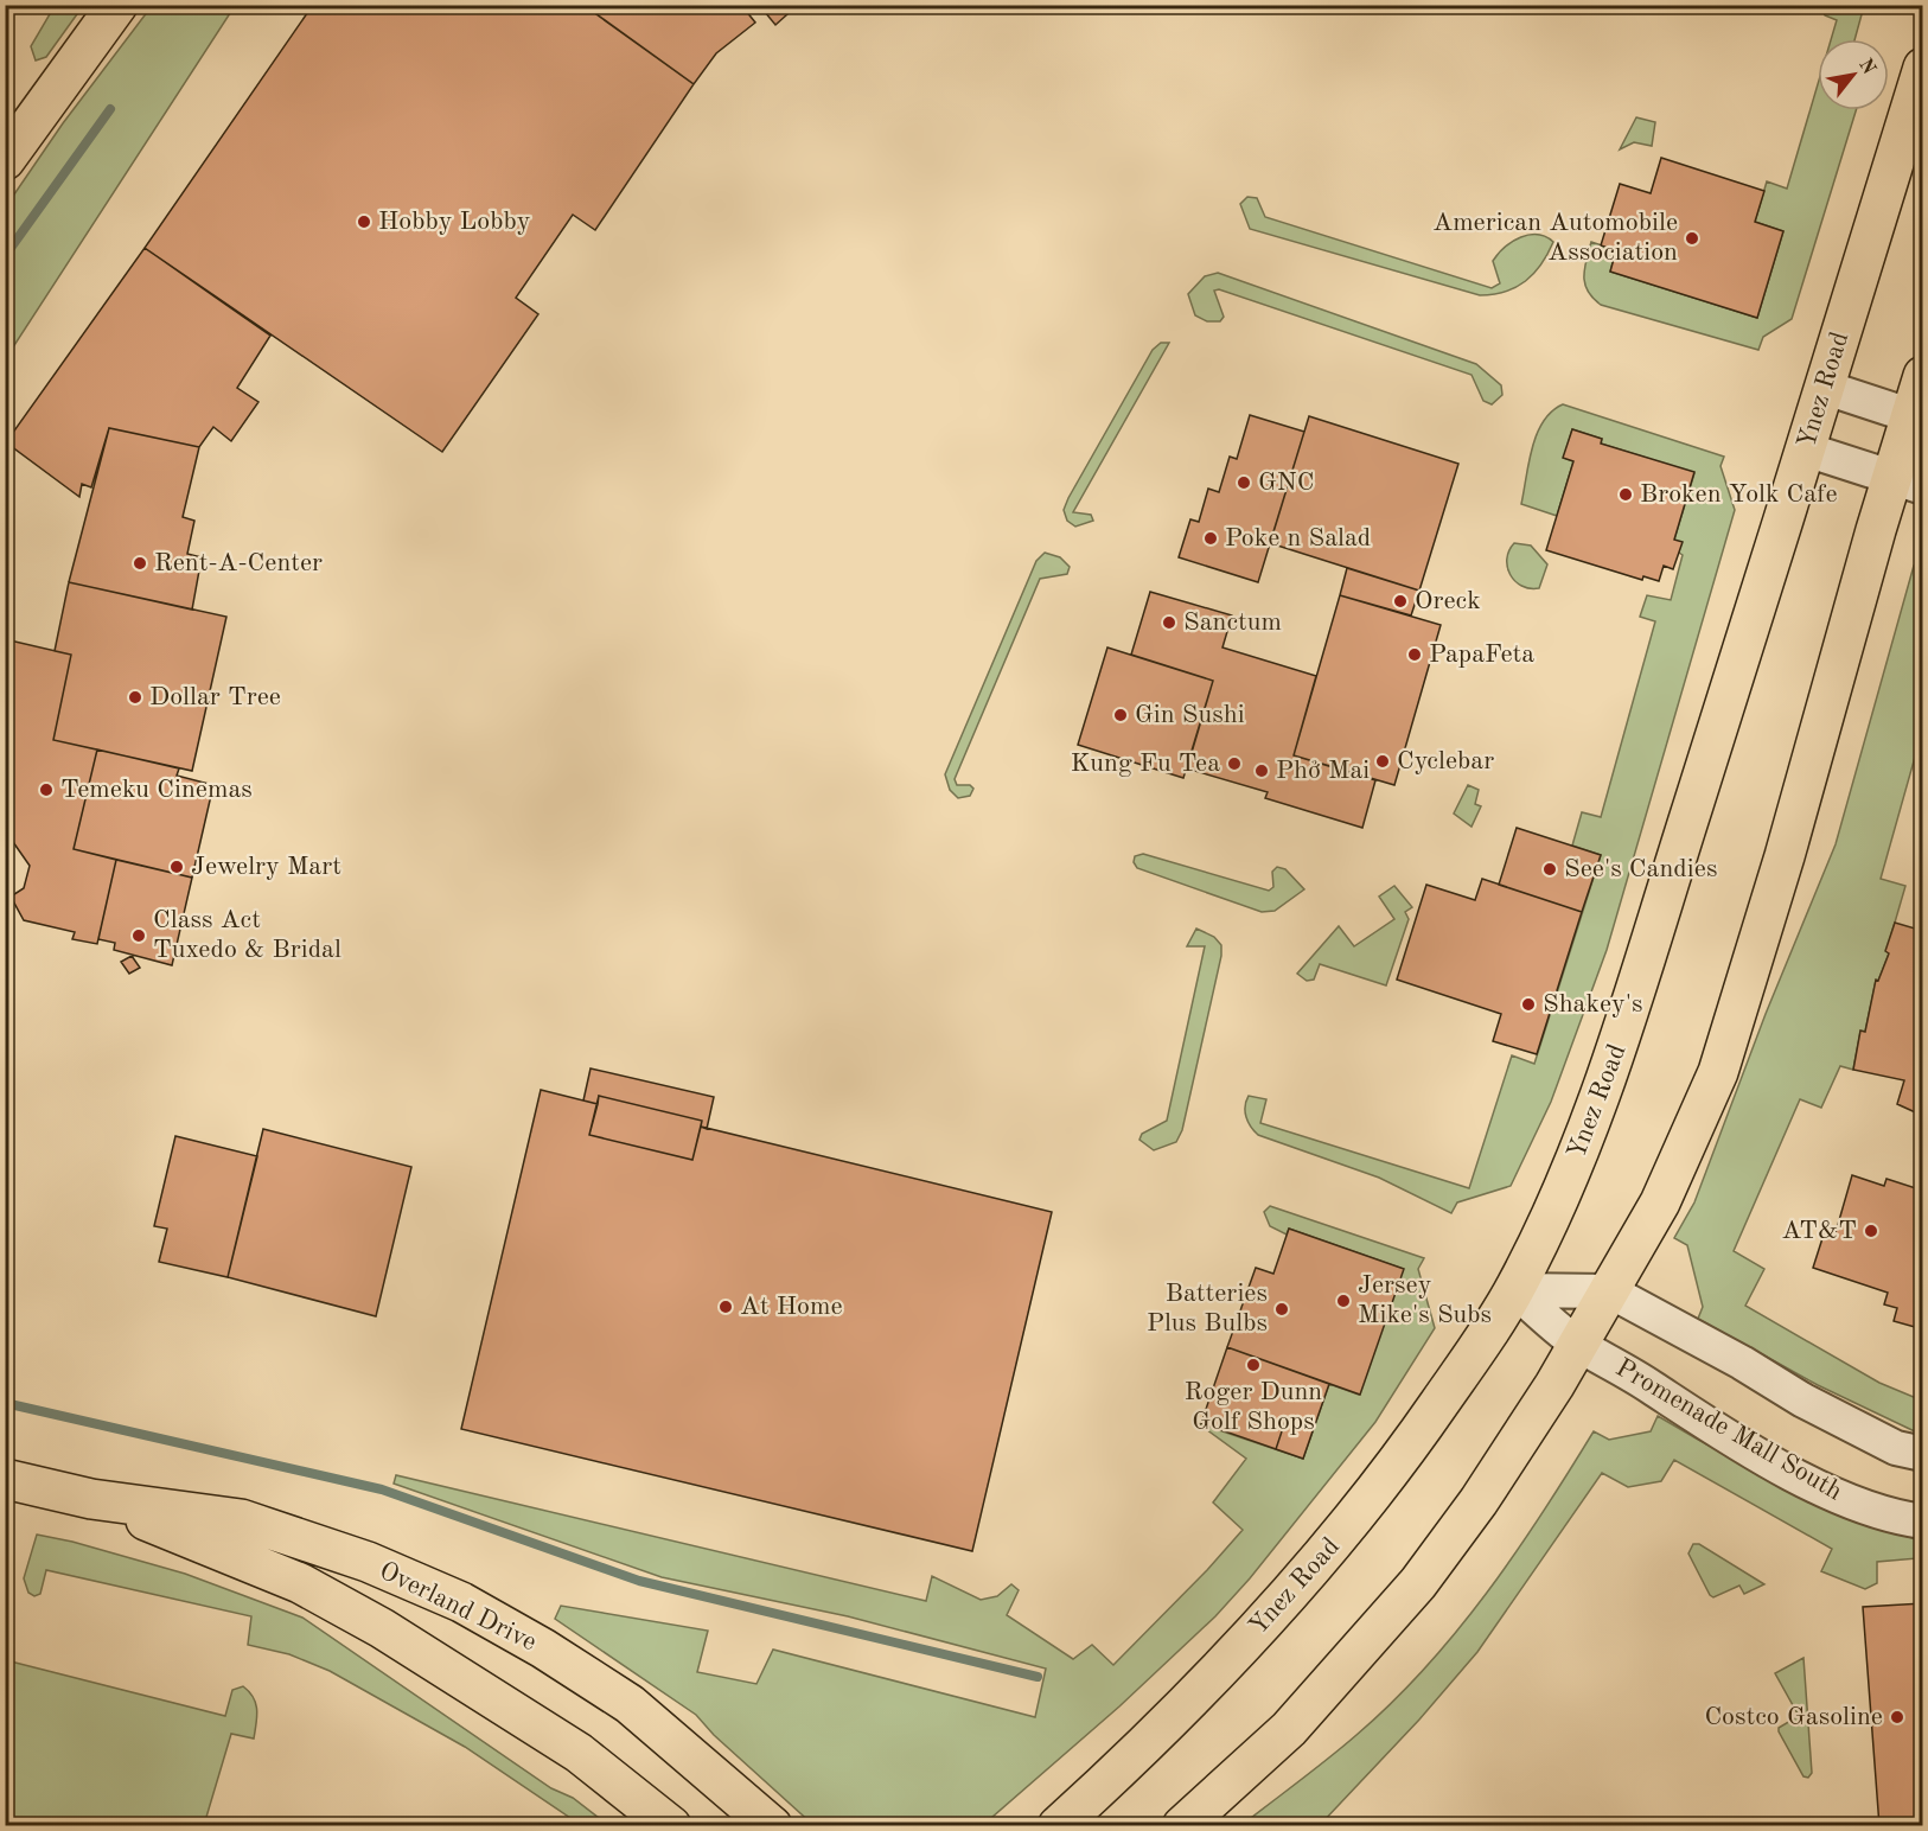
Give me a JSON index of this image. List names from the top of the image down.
{
  "streets": {
    "main road": ["Ynez Road", "Overland Drive"],
    "street": ["Promenade Mall South"]
  },
  "crossings": [
    ["Ynez Road", "Promenade Mall South"]
  ],
  "places": [
    "Hobby Lobby",
    "American Automobile Association",
    "GNC",
    "Broken Yolk Cafe",
    "Poke n Salad",
    "Rent-A-Center",
    "Oreck",
    "Sanctum",
    "PapaFeta",
    "Dollar Tree",
    "Gin Sushi",
    "Cyclebar",
    "Kung Fu Tea",
    "Phở Mai",
    "Temeku Cinemas",
    "Jewelry Mart",
    "See's Candies",
    "Class Act Tuxedo & Bridal",
    "Shakey's",
    "AT&T",
    "Jersey Mike's Subs",
    "At Home",
    "Batteries Plus Bulbs",
    "Roger Dunn Golf Shops",
    "Costco Gasoline"
  ],
  "north": "top right"
}
